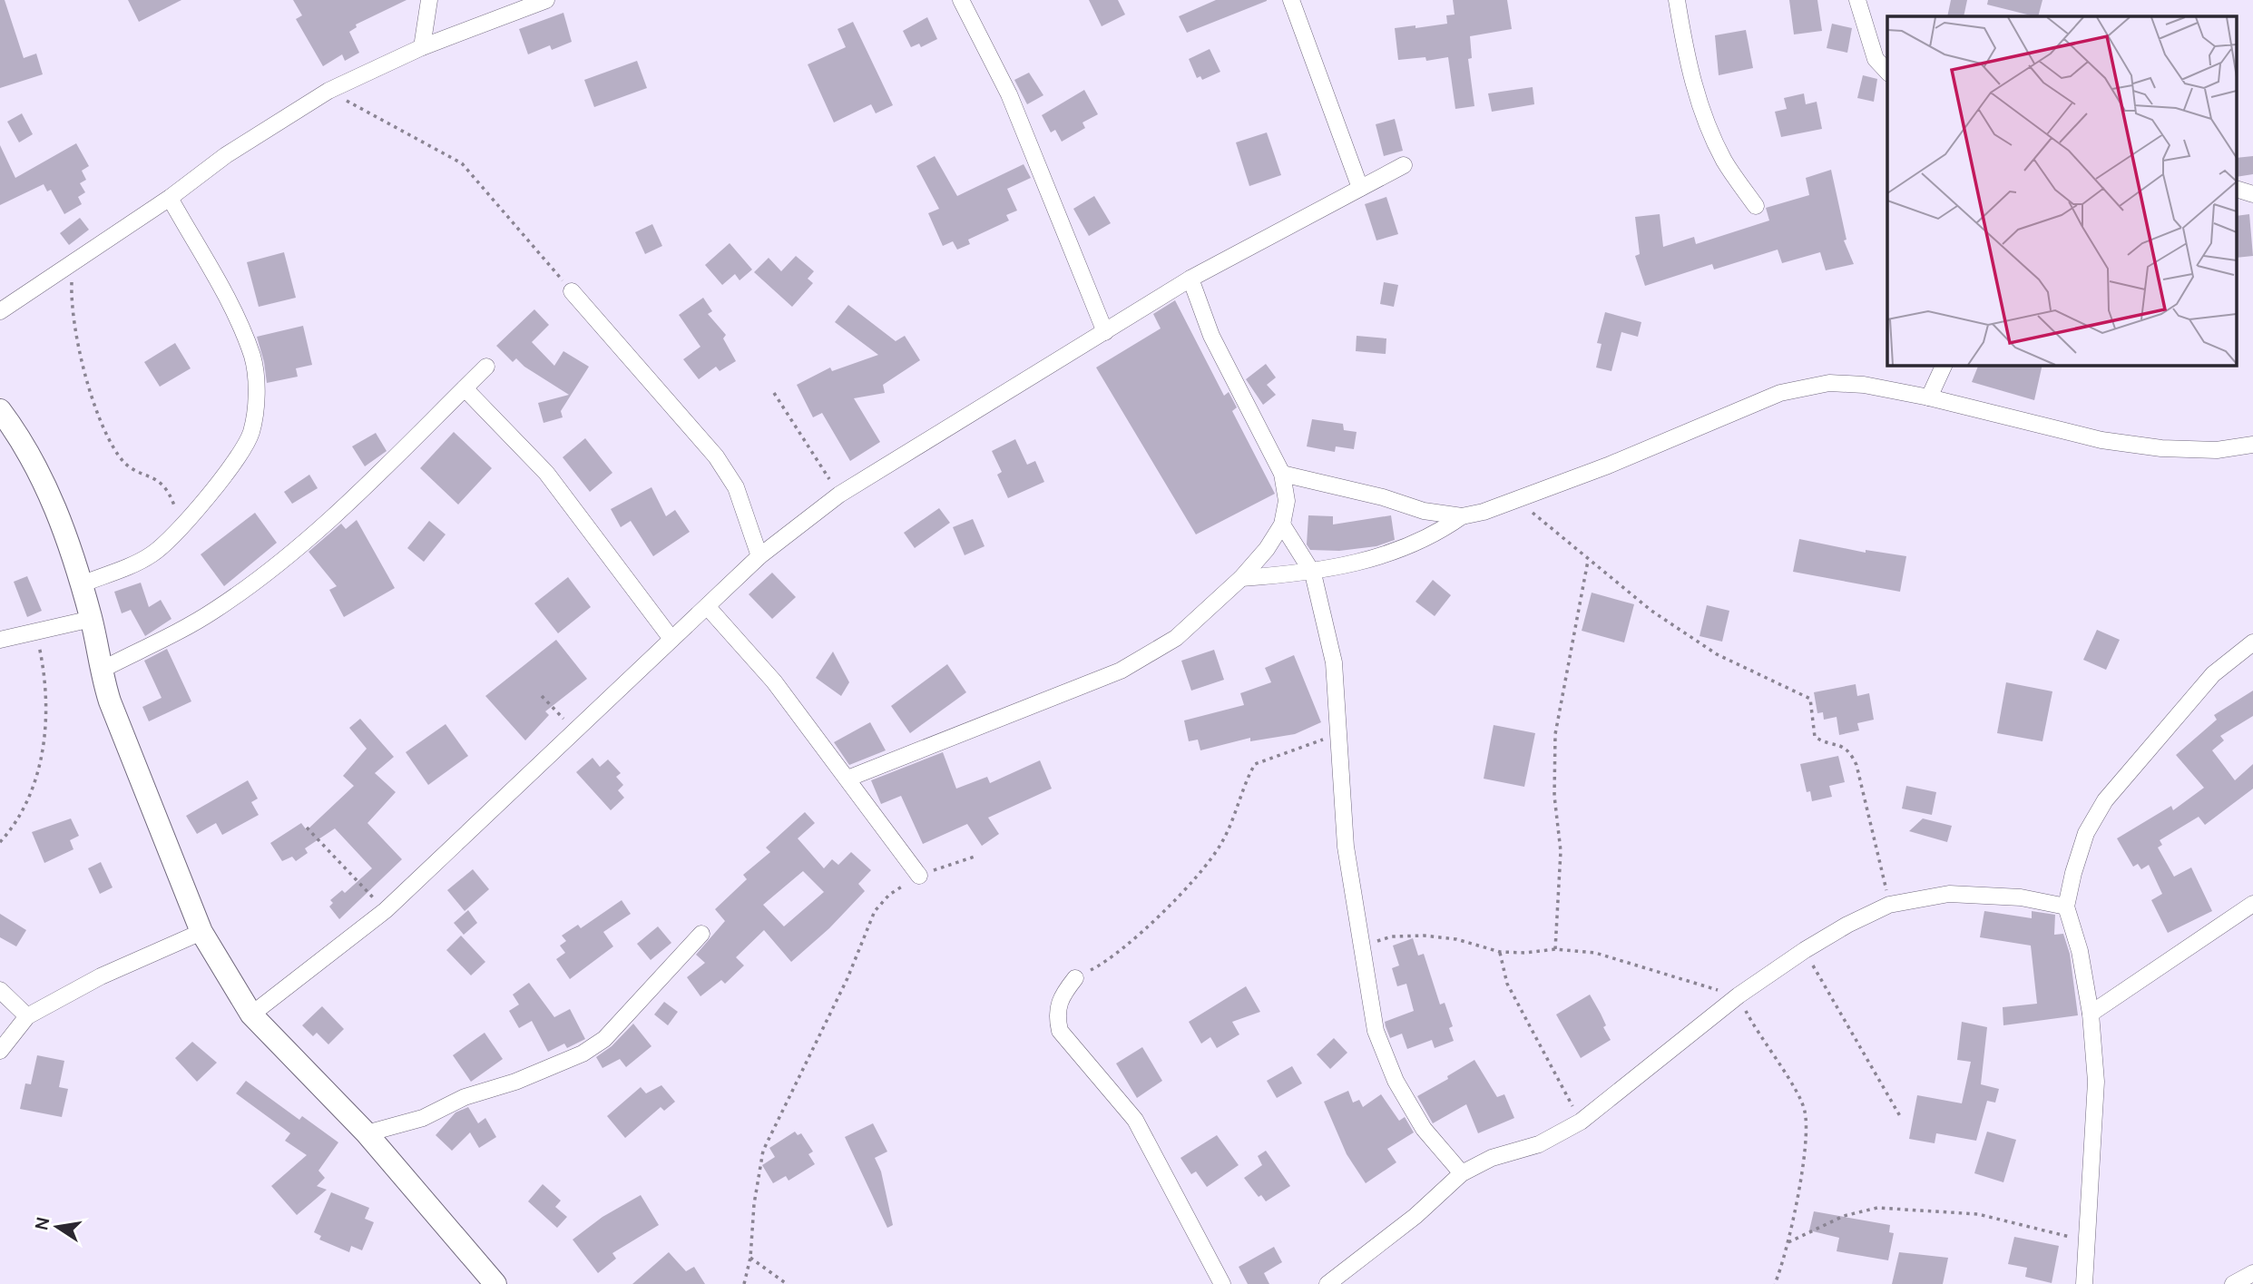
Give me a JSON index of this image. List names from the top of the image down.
{
  "north": "left"
}
